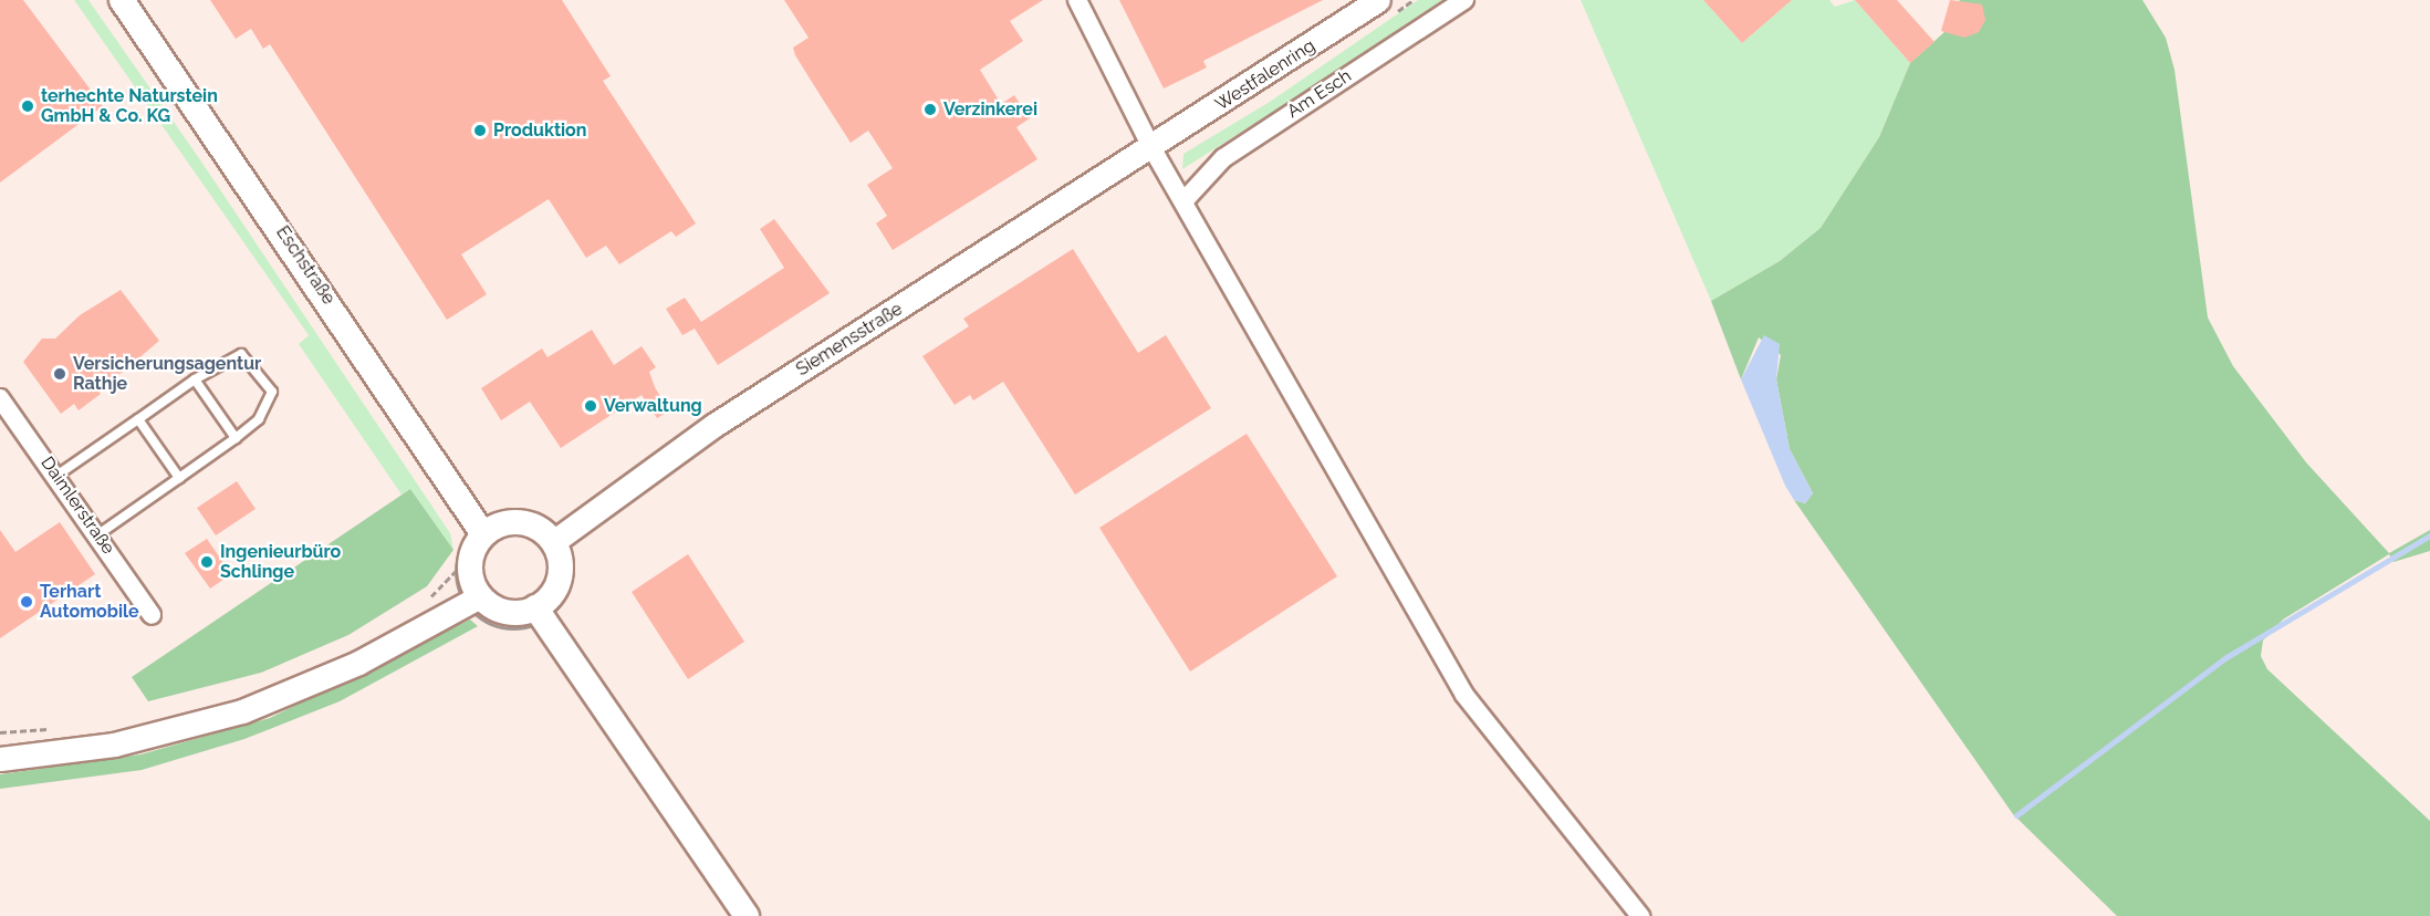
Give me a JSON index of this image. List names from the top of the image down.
{
  "streets": {
    "main road": ["Eschstraße"],
    "street": [
      "Westfalenring",
      "Am Esch",
      "Siemensstraße",
      "Daimlerstraße"
    ]
  },
  "crossings": [
    ["Westfalenring", "Siemensstraße"],
    ["Eschstraße", "Siemensstraße"]
  ],
  "places": [
    "terhechte Naturstein GmbH & Co. KG",
    "Verzinkerei",
    "Produktion",
    "Versicherungsagentur Rathje",
    "Verwaltung",
    "Ingenieurbüro Schlinge",
    "Terhart Automobile"
  ]
}
